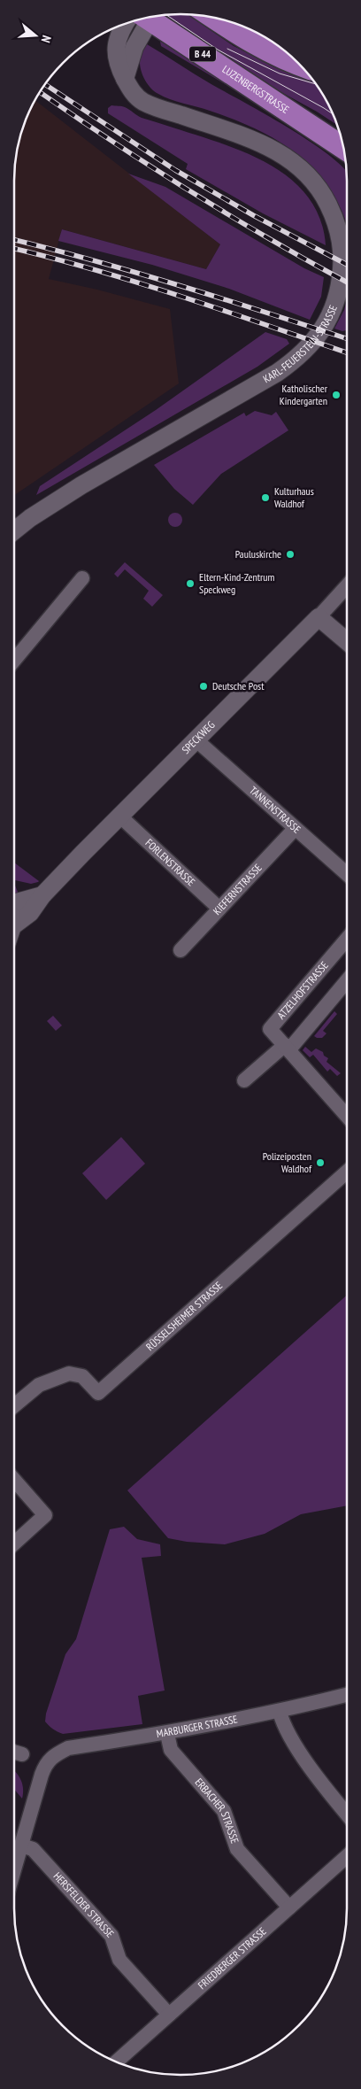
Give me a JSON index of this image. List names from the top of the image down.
{
  "streets": {
    "main road": ["B 44", "LUZENBERGSTRASSE"],
    "street": [
      "KARL-FEUERSTEIN-STRASSE",
      "SPECKWEG",
      "TANNENSTRASSE",
      "FORLENSTRASSE",
      "KIEFERNSTRASSE",
      "ATZELHOFSTRASSE",
      "RÜSSELSHEIMER STRASSE",
      "MARBURGER STRASSE",
      "ERBACHER STRASSE",
      "HERSFELDER STRASSE",
      "FRIEDBERGER STRASSE"
    ]
  },
  "crossings": [
    ["SPECKWEG", "TANNENSTRASSE"],
    ["SPECKWEG", "FORLENSTRASSE"],
    ["TANNENSTRASSE", "KIEFERNSTRASSE"],
    ["FORLENSTRASSE", "KIEFERNSTRASSE"],
    ["MARBURGER STRASSE", "ERBACHER STRASSE"],
    ["MARBURGER STRASSE", "HERSFELDER STRASSE"],
    ["ERBACHER STRASSE", "FRIEDBERGER STRASSE"],
    ["HERSFELDER STRASSE", "FRIEDBERGER STRASSE"]
  ],
  "places": [
    "Katholischer Kindergarten",
    "Kulturhaus Waldhof",
    "Pauluskirche",
    "Eltern-Kind-Zentrum Speckweg",
    "Deutsche Post",
    "Polizeiposten Waldhof"
  ],
  "north": "right"
}
